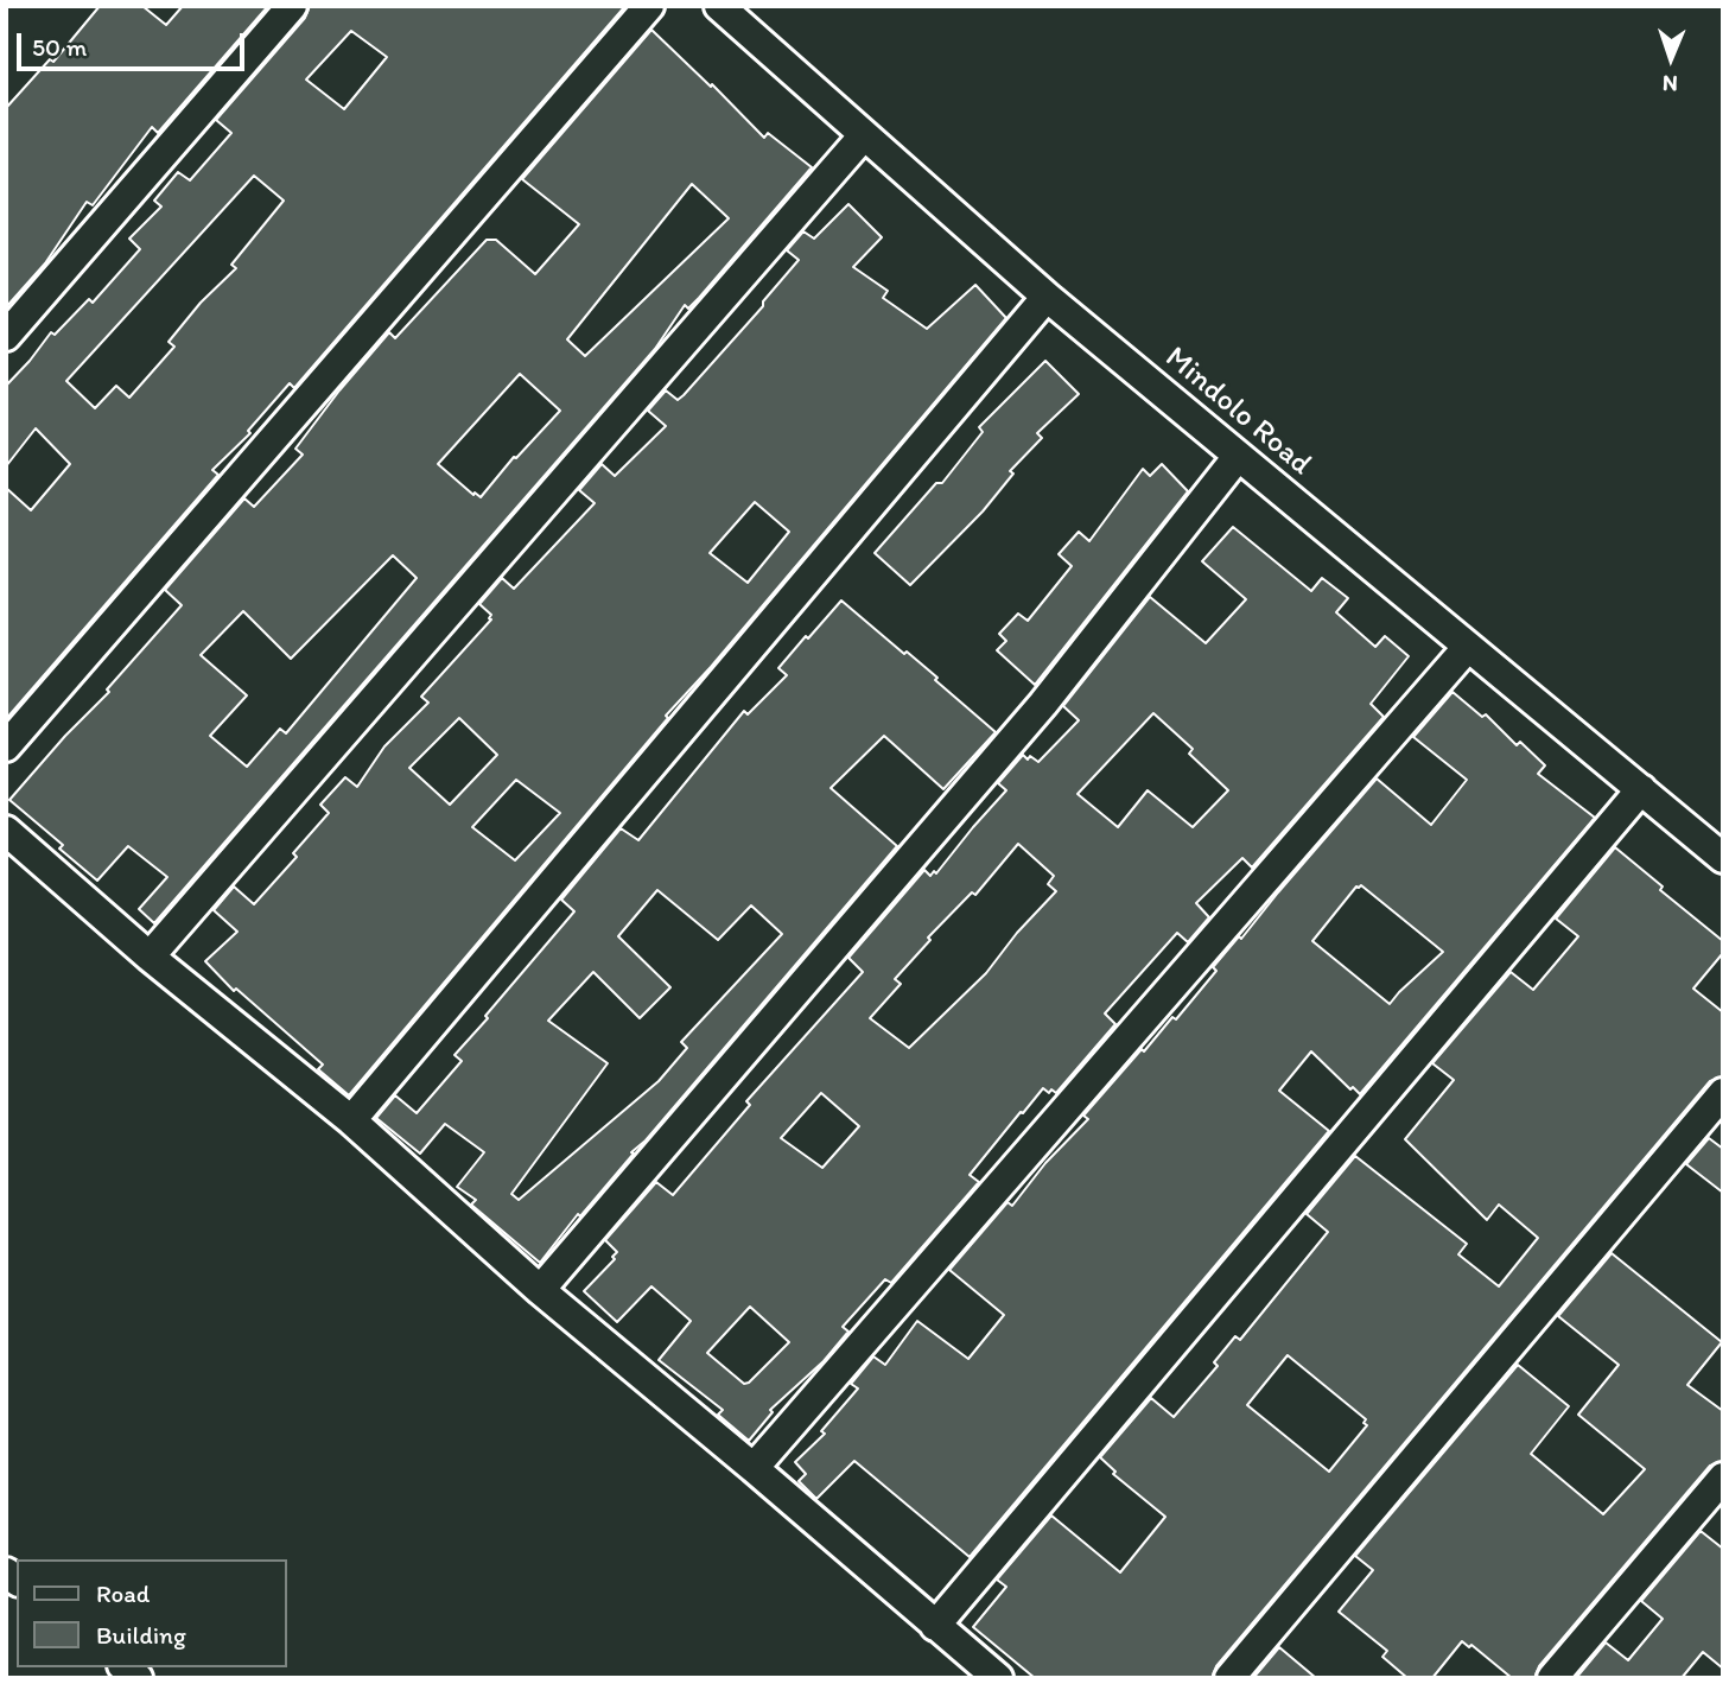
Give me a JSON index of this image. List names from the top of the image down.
{
  "streets": {
    "street": ["Mindolo Road"]
  },
  "legend": ["Road", "Building"],
  "scale_bar": "50 m",
  "north": "bottom"
}
